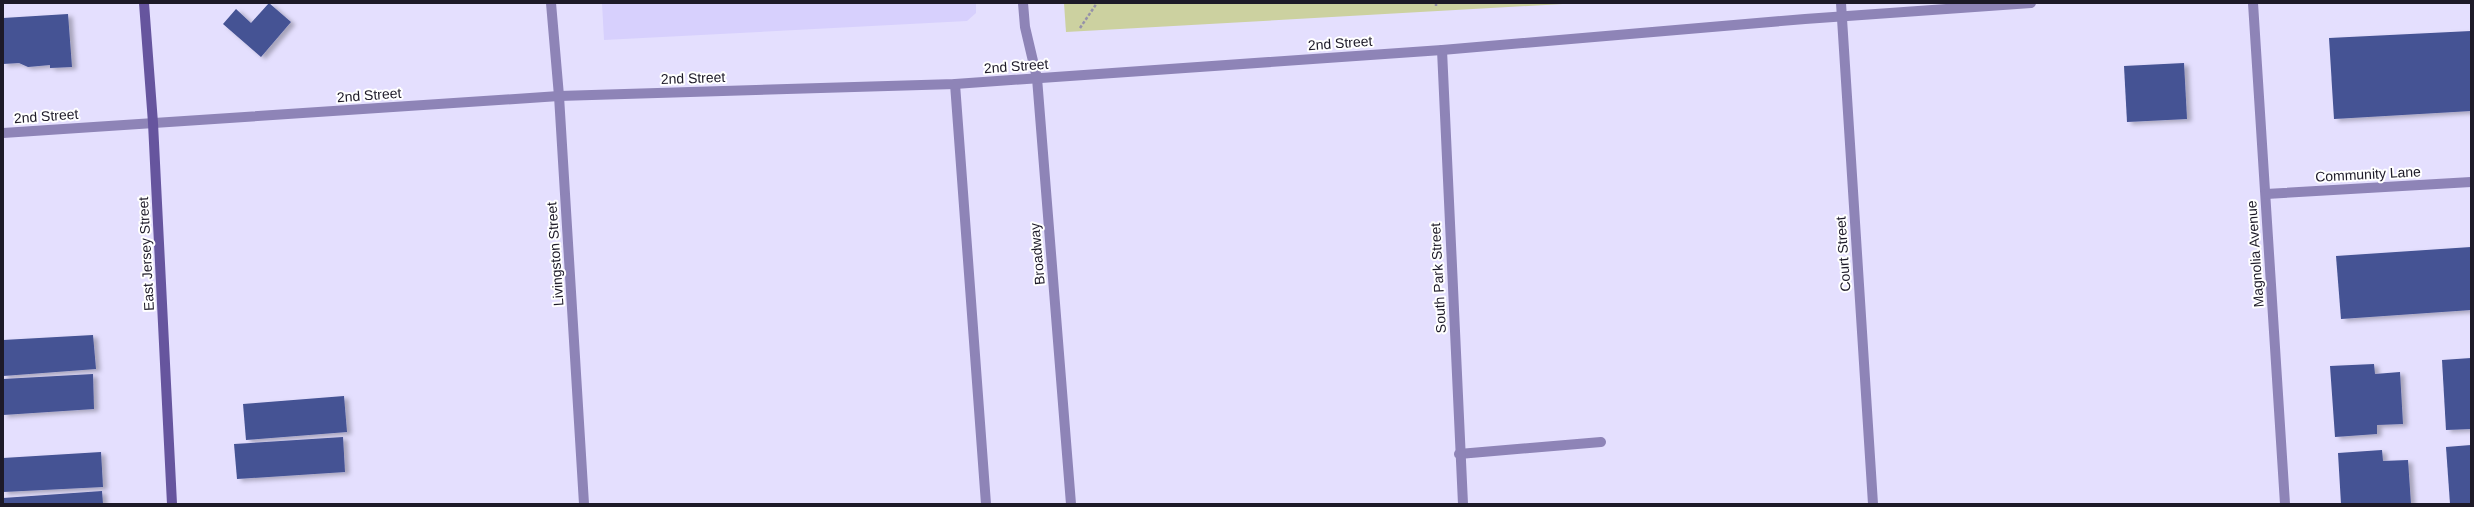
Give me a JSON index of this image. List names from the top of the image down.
{
  "streets": {
    "street": [
      "2nd Street",
      "Community Lane",
      "East Jersey Street",
      "Livingston Street",
      "Broadway",
      "Court Street",
      "Magnolia Avenue",
      "South Park Street"
    ]
  },
  "crossings": [
    ["2nd Street", "East Jersey Street"],
    ["2nd Street", "Livingston Street"],
    ["2nd Street", "Broadway"],
    ["2nd Street", "Court Street"],
    ["2nd Street", "South Park Street"],
    ["Community Lane", "Magnolia Avenue"]
  ]
}
